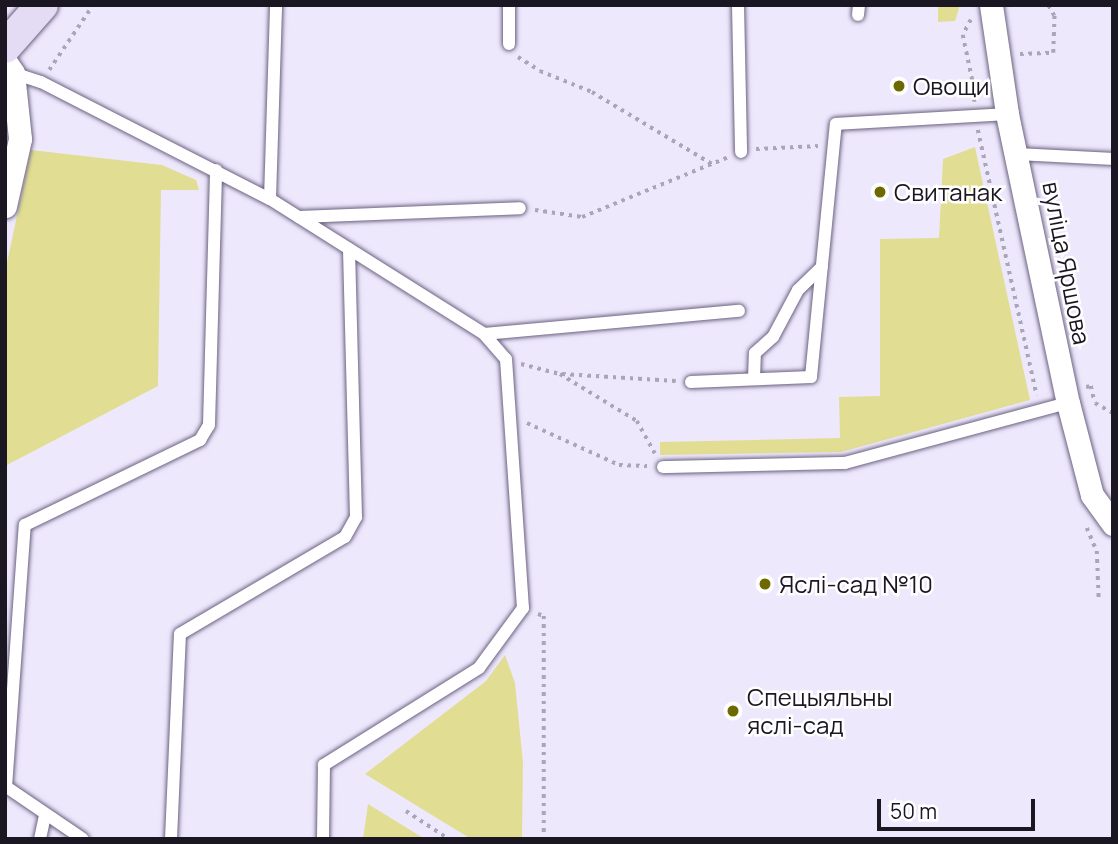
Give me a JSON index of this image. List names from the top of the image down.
{
  "streets": {
    "street": ["вуліца Яршова"]
  },
  "places": [
    "Овощи",
    "Свитанак",
    "Яслі-сад №10",
    "Спецыяльны яслі-сад"
  ],
  "scale_bar": "50 m"
}
